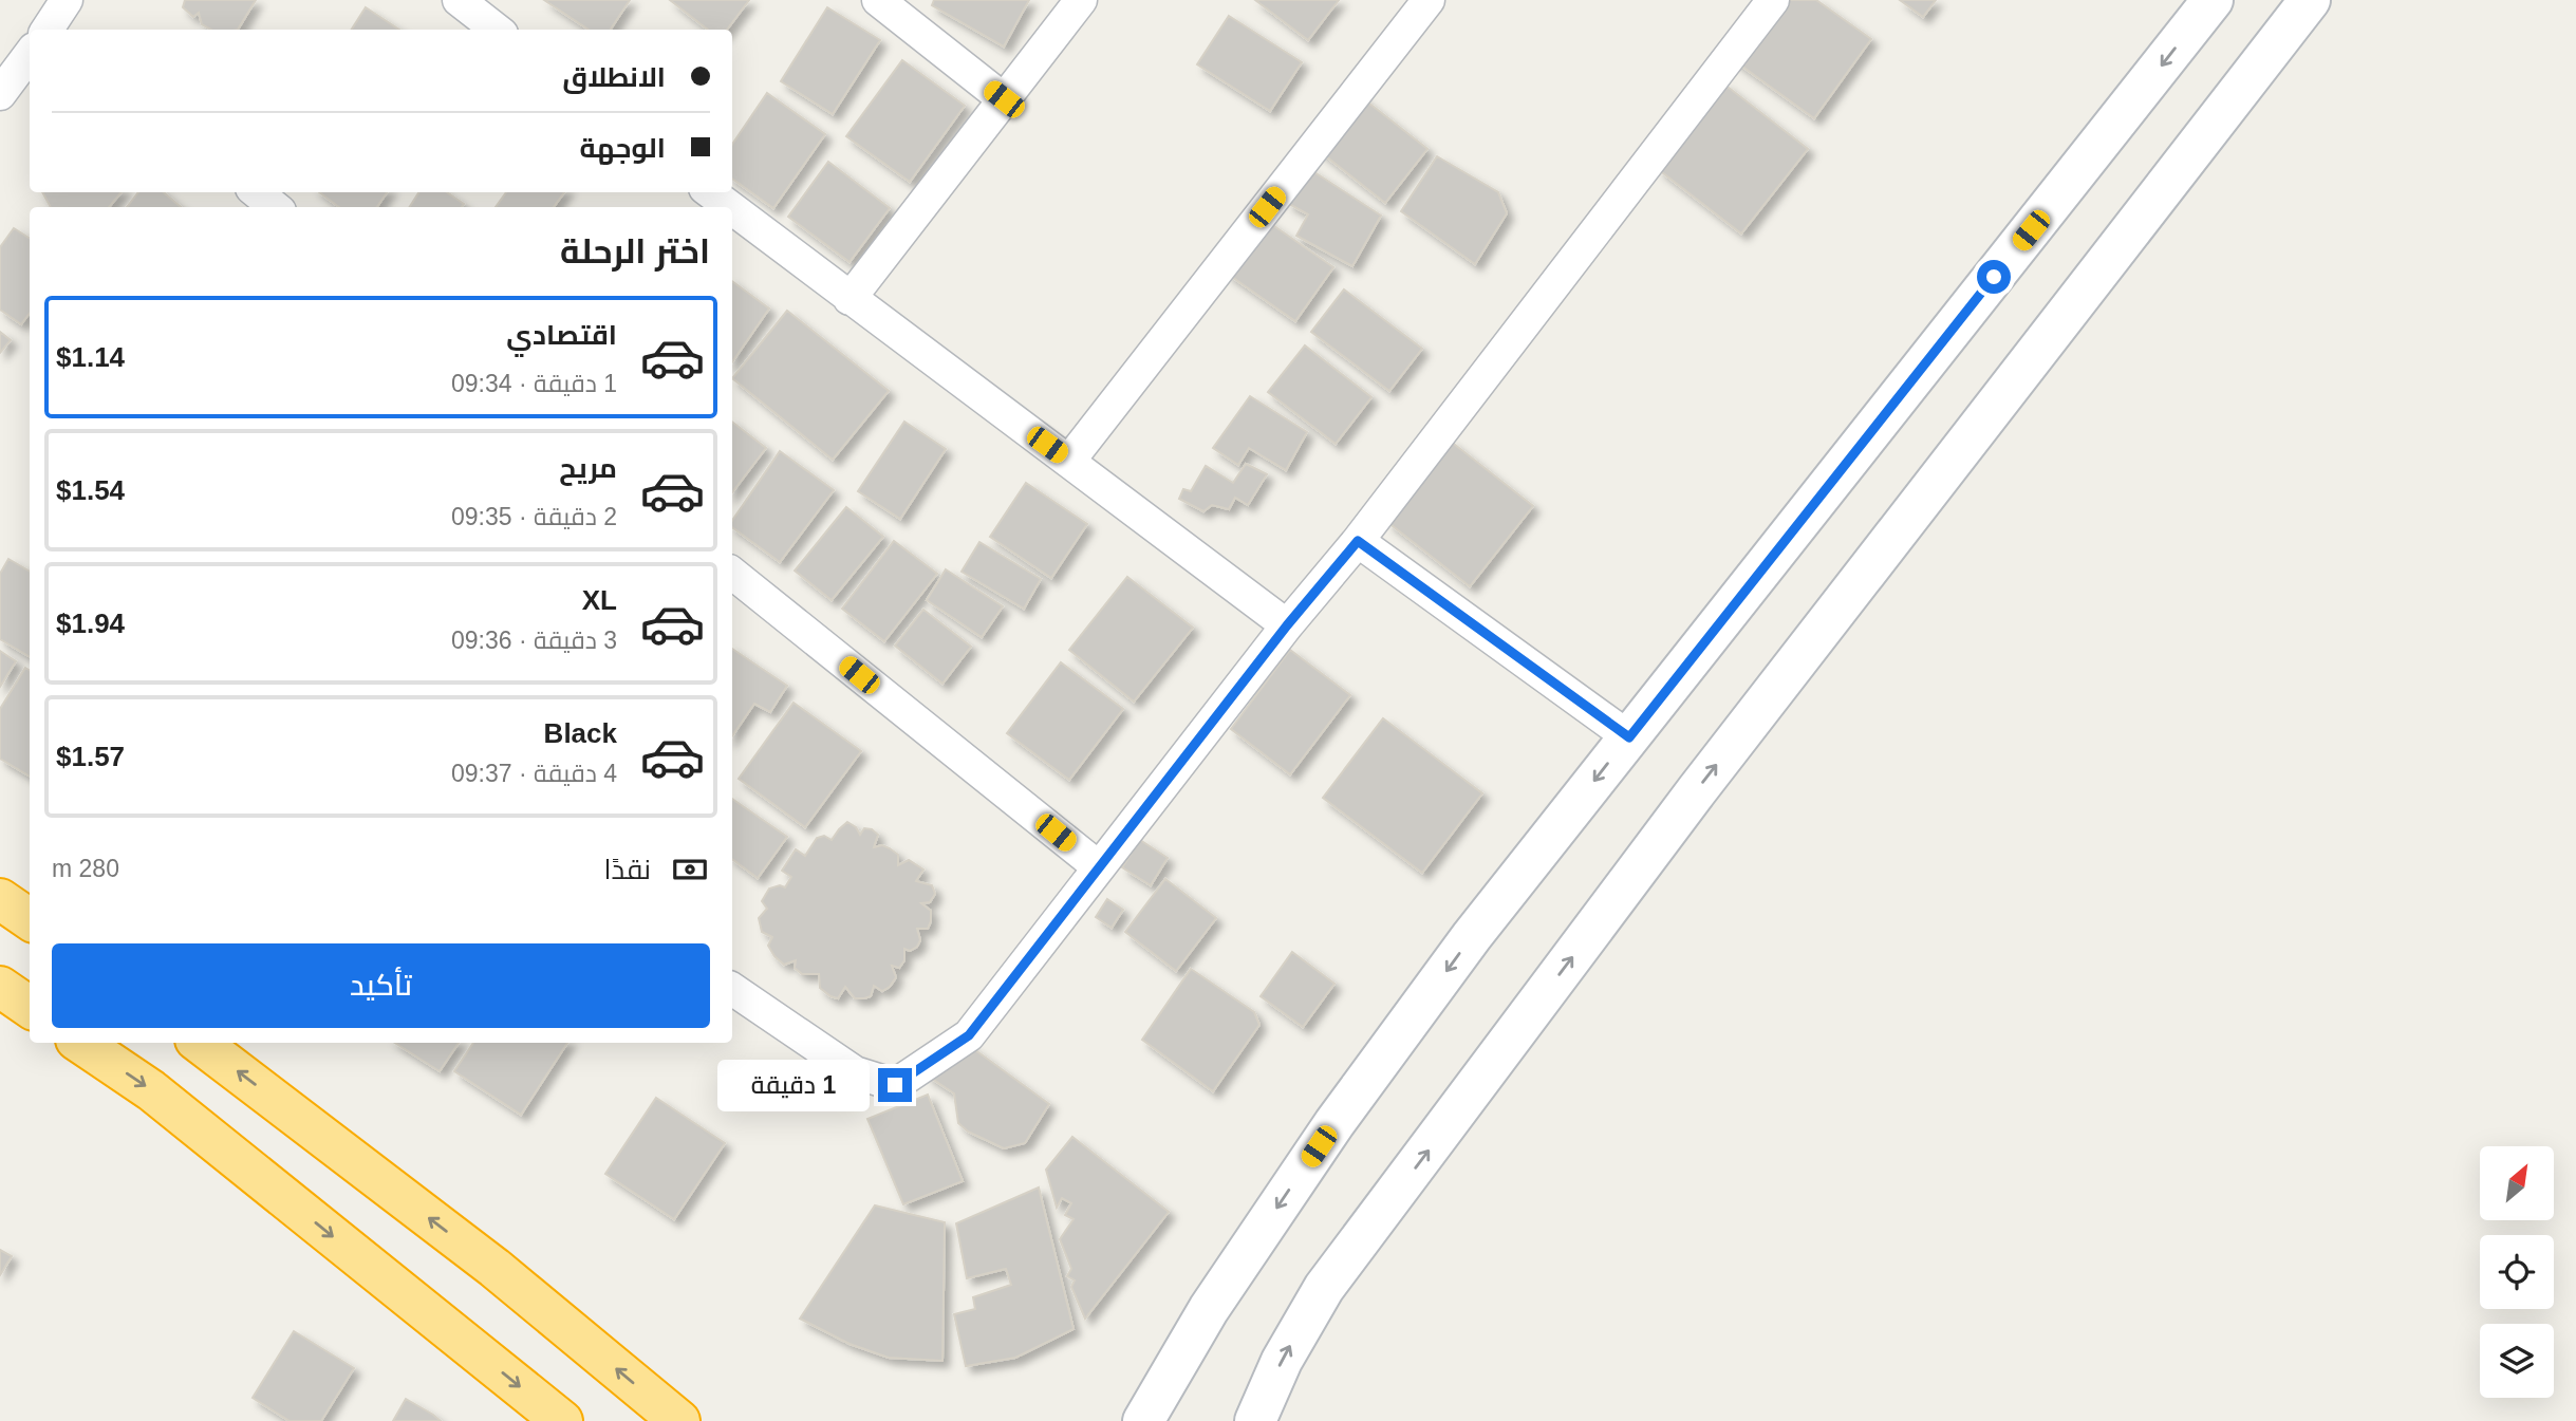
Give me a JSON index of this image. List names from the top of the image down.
{
  "north": "top right",
  "page": {
    "banner": ["الانطلاق", "الوجهة"],
    "heading": "اختر الرحلة",
    "list": [
      {
        "name": "اقتصادي",
        "note": "1 دقيقة · 09:34",
        "value": "$1.14"
      },
      {
        "name": "مريح",
        "note": "2 دقيقة · 09:35",
        "value": "$1.54"
      },
      {
        "name": "XL",
        "note": "3 دقيقة · 09:36",
        "value": "$1.94"
      },
      {
        "name": "Black",
        "note": "4 دقيقة · 09:37",
        "value": "$1.57"
      }
    ],
    "pay": ["نقدًا", "280 m"],
    "buttons": "تأكيد",
    "bubble": "1 دقيقة"
  }
}
